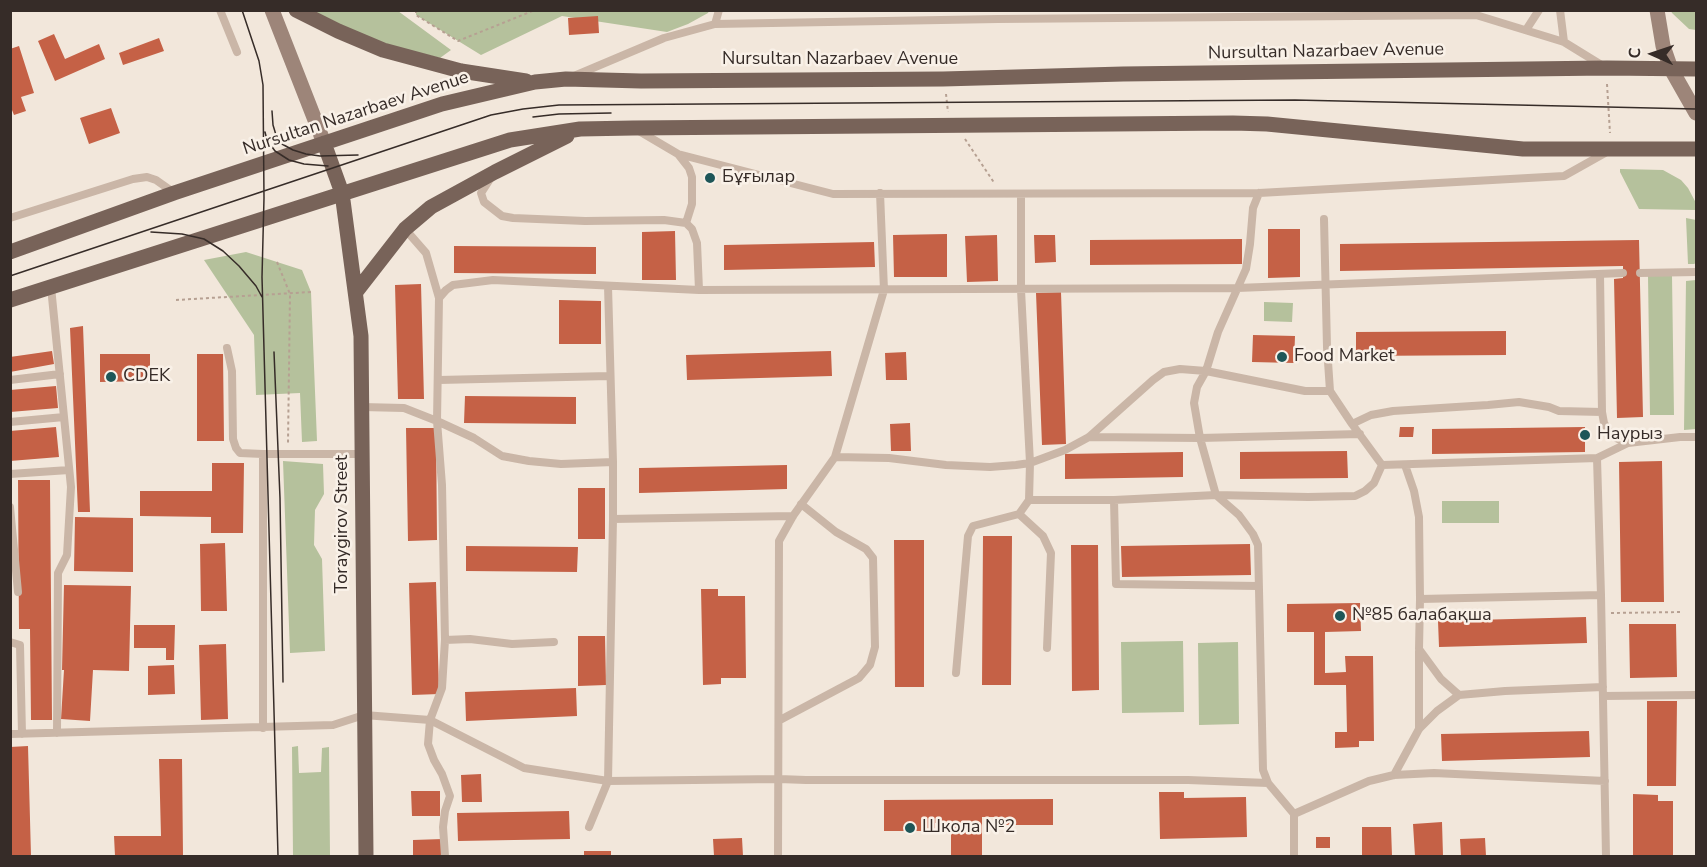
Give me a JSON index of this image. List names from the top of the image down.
{
  "streets": {
    "main road": ["Nursultan Nazarbaev Avenue", "Toraygirov Street"]
  },
  "crossings": [
    ["Nursultan Nazarbaev Avenue", "Toraygirov Street"]
  ],
  "places": [
    "Бұғылар",
    "Food Market",
    "CDEK",
    "Наурыз",
    "№85 балабақша",
    "Школа №2"
  ],
  "north": "left"
}
